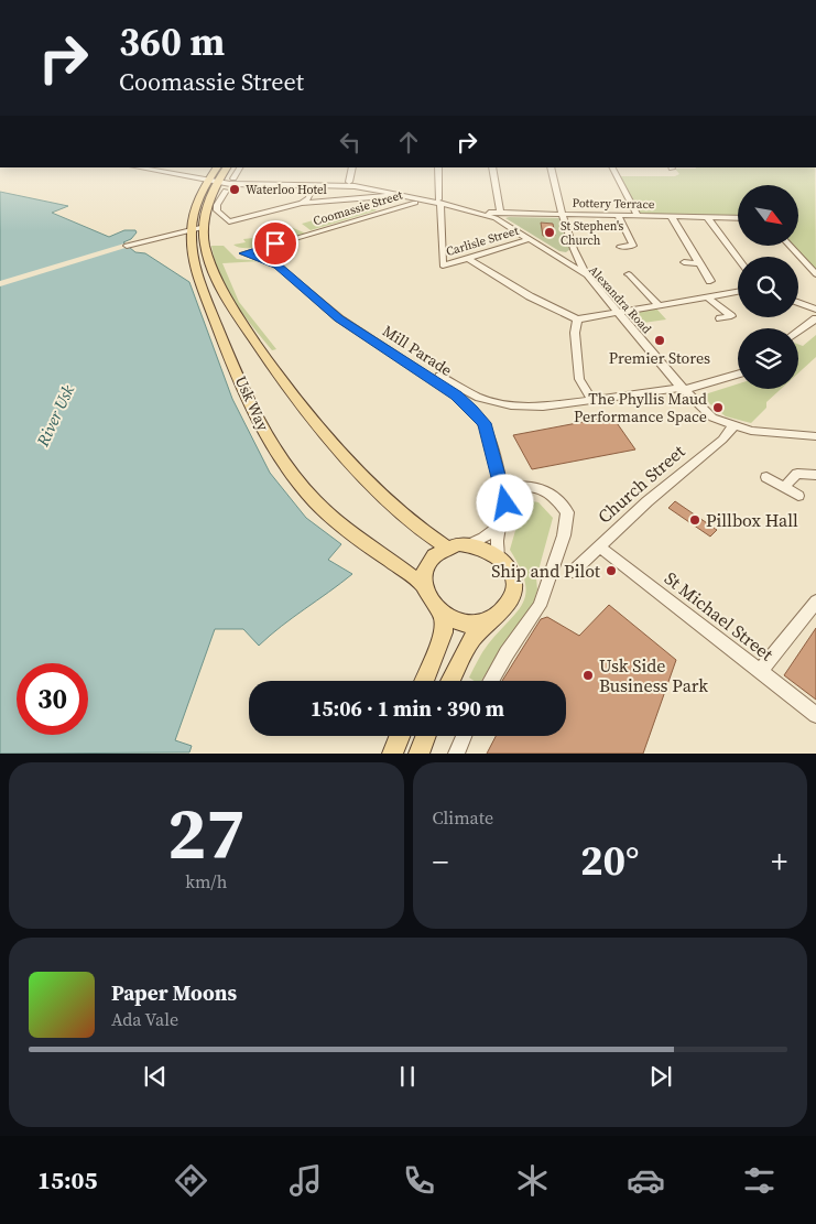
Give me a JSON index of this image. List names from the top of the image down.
{
  "streets": {
    "main road": ["Usk Way"],
    "street": [
      "Pottery Terrace",
      "Coomassie Street",
      "Carlisle Street",
      "Alexandra Road",
      "Mill Parade",
      "Church Street",
      "St Michael Street"
    ]
  },
  "crossings": [
    ["Pottery Terrace", "Alexandra Road"],
    ["Coomassie Street", "Mill Parade"],
    ["Carlisle Street", "Alexandra Road"],
    ["Alexandra Road", "Mill Parade"],
    ["Alexandra Road", "Usk Way"],
    ["Alexandra Road", "Church Street"],
    ["Mill Parade", "Usk Way"],
    ["Church Street", "St Michael Street"]
  ],
  "water": ["River Usk"],
  "places": [
    "Waterloo Hotel",
    "St Stephen's Church",
    "Premier Stores",
    "The Phyllis Maud Performance Space",
    "Pillbox Hall",
    "Ship and Pilot",
    "Usk Side Business Park"
  ],
  "north": "bottom right",
  "page": {
    "turn": ["360 m", "Coomassie Street"],
    "limit": "30",
    "trip": "15:06 · 1 min · 390 m",
    "tile": [
      ["27", "km/h"],
      "Climate"
    ],
    "heat": ["−", "20°", "+"],
    "song": ["Paper Moons", "Ada Vale"],
    "tabs": "15:05"
  }
}
